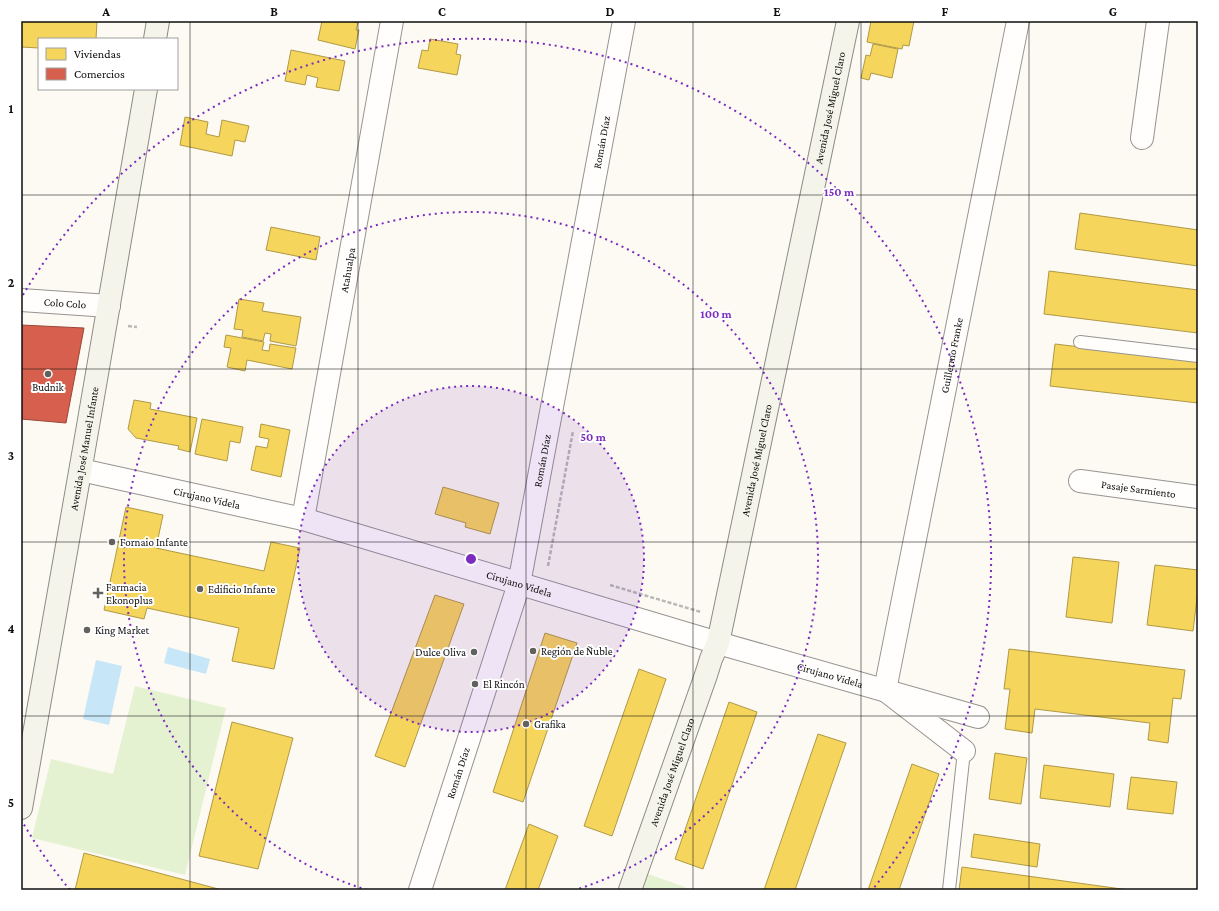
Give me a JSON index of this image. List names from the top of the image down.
{
  "streets": {
    "street": [
      "Avenida José Miguel Claro",
      "Román Díaz",
      "Atahualpa",
      "Colo Colo",
      "Guillermo Franke",
      "Avenida José Manuel Infante",
      "Pasaje Sarmiento",
      "Cirujano Videla"
    ]
  },
  "crossings": [
    ["Avenida José Miguel Claro", "Cirujano Videla"],
    ["Román Díaz", "Cirujano Videla"],
    ["Atahualpa", "Cirujano Videla"],
    ["Colo Colo", "Avenida José Manuel Infante"],
    ["Guillermo Franke", "Cirujano Videla"],
    ["Avenida José Manuel Infante", "Cirujano Videla"]
  ],
  "places": {
    "other": [
      "Budnik",
      "Fornaio Infante",
      "Edificio Infante",
      "King Market",
      "Región de Ñuble",
      "Dulce Oliva",
      "El Rincón",
      "Grafika"
    ],
    "health": ["Farmacia Ekonoplus"]
  },
  "legend": ["Viviendas", "Comercios"],
  "grid": {
    "columns": [
      "A",
      "B",
      "C",
      "D",
      "E",
      "F",
      "G"
    ],
    "rows": [
      "1",
      "2",
      "3",
      "4",
      "5"
    ]
  },
  "rings": ["150 m", "100 m", "50 m"]
}
